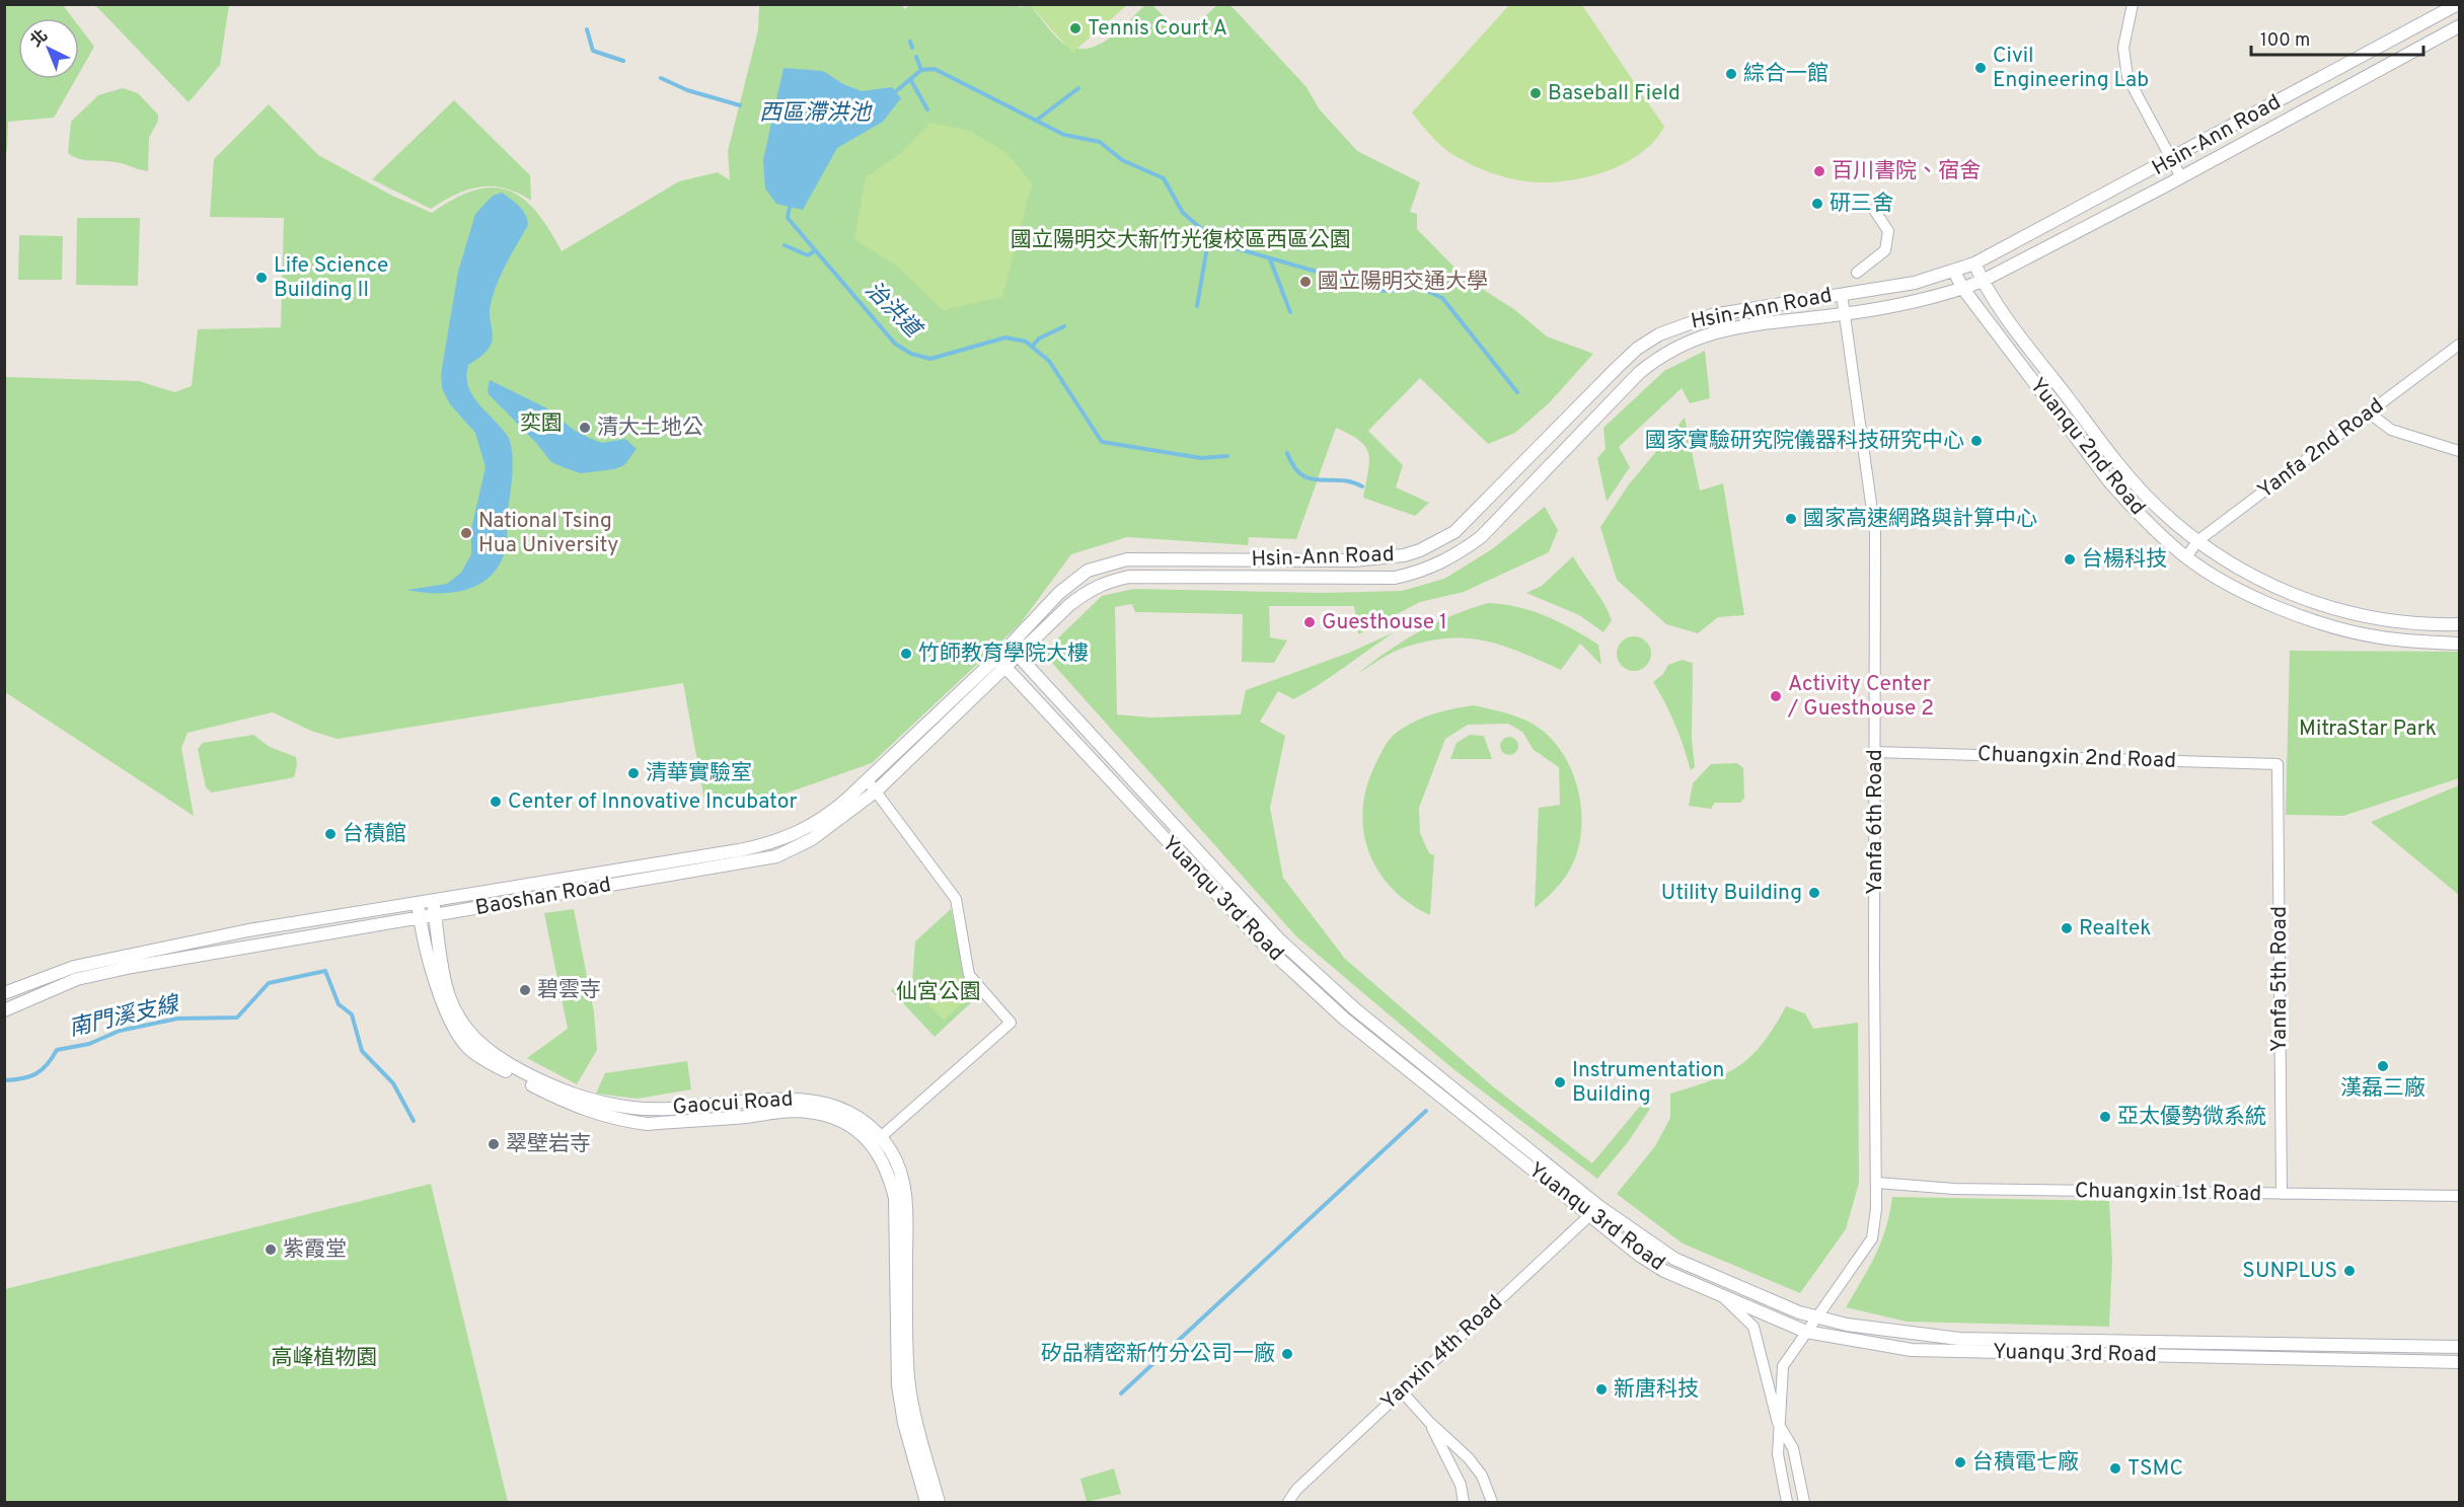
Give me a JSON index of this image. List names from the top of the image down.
{
  "streets": {
    "street": [
      "Hsin-Ann Road",
      "Yuanqu 2nd Road",
      "Yanfa 2nd Road",
      "Chuangxin 2nd Road",
      "Yanfa 6th Road",
      "Baoshan Road",
      "Yuanqu 3rd Road",
      "Yanfa 5th Road",
      "Gaocui Road",
      "Chuangxin 1st Road",
      "Yanxin 4th Road"
    ]
  },
  "crossings": [
    ["Hsin-Ann Road", "Yuanqu 2nd Road"],
    ["Hsin-Ann Road", "Yanfa 6th Road"],
    ["Hsin-Ann Road", "Baoshan Road"],
    ["Hsin-Ann Road", "Yuanqu 3rd Road"],
    ["Yuanqu 2nd Road", "Yanfa 2nd Road"],
    ["Chuangxin 2nd Road", "Yanfa 6th Road"],
    ["Chuangxin 2nd Road", "Yanfa 5th Road"],
    ["Yanfa 6th Road", "Yuanqu 3rd Road"],
    ["Yanfa 6th Road", "Chuangxin 1st Road"],
    ["Baoshan Road", "Yuanqu 3rd Road"],
    ["Baoshan Road", "Gaocui Road"],
    ["Yuanqu 3rd Road", "Yanxin 4th Road"],
    ["Yanfa 5th Road", "Chuangxin 1st Road"]
  ],
  "water": ["西區滯洪池", "治洪道", "南門溪支線"],
  "parks": [
    "國立陽明交大新竹光復校區西區公園",
    "奕園",
    "MitraStar Park",
    "仙宮公園",
    "高峰植物園"
  ],
  "places": [
    "Tennis Court A",
    "Civil Engineering Lab",
    "綜合一館",
    "Baseball Field",
    "百川書院、宿舍",
    "研三舍",
    "Life Science Building II",
    "國立陽明交通大學",
    "清大土地公",
    "國家實驗研究院儀器科技研究中心",
    "國家高速網路與計算中心",
    "National Tsing Hua University",
    "台楊科技",
    "Guesthouse 1",
    "竹師教育學院大樓",
    "Activity Center / Guesthouse 2",
    "清華實驗室",
    "Center of Innovative Incubator",
    "台積館",
    "Utility Building",
    "Realtek",
    "碧雲寺",
    "漢磊三廠",
    "Instrumentation Building",
    "亞太優勢微系統",
    "翠壁岩寺",
    "紫霞堂",
    "SUNPLUS",
    "矽品精密新竹分公司一廠",
    "新唐科技",
    "台積電七廠",
    "TSMC"
  ],
  "scale_bar": "100 m",
  "north": "top left"
}
